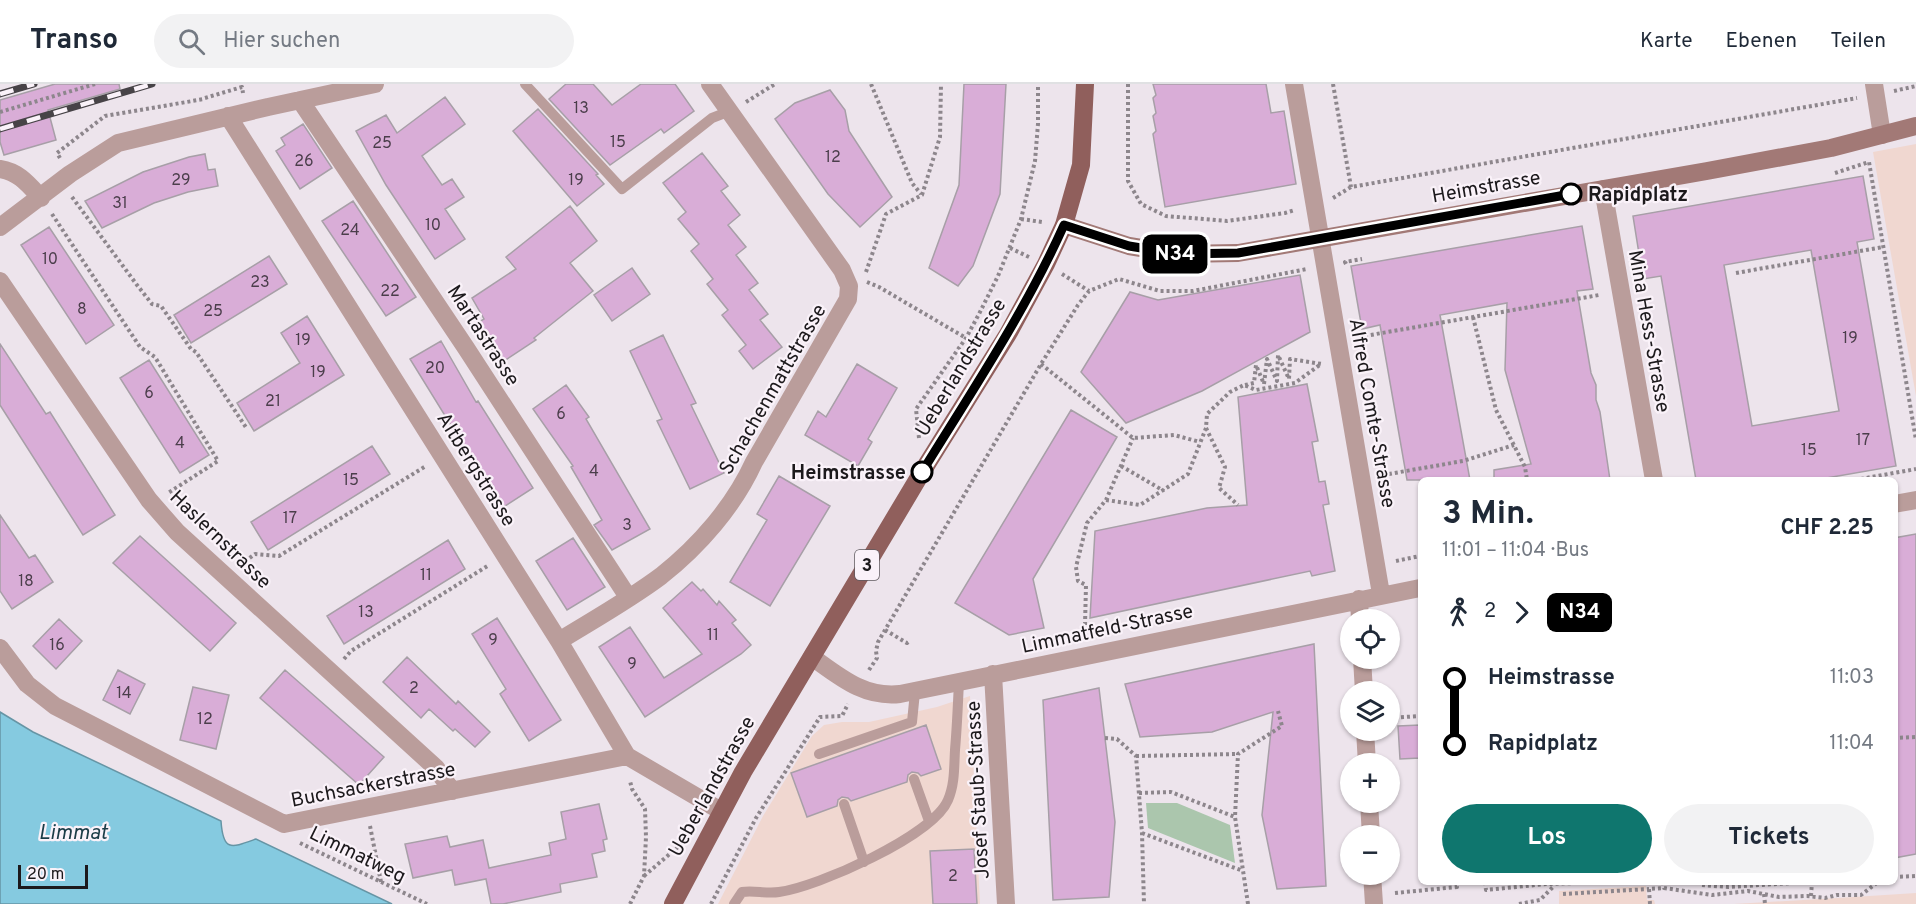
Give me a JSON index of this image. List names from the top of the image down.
{
  "streets": {
    "main road": ["Ueberlandstrasse", "3"],
    "street": [
      "Heimstrasse",
      "Mina Hess-Strasse",
      "Martastrasse",
      "Schachenmattstrasse",
      "Alfred Comte-Strasse",
      "Altbergstrasse",
      "Haslernstrasse",
      "Limmatfeld-Strasse",
      "Buchsackerstrasse",
      "Josef Staub-Strasse"
    ],
    "path": ["Limmatweg"]
  },
  "crossings": [
    ["Heimstrasse", "Mina Hess-Strasse"],
    ["Heimstrasse", "Ueberlandstrasse"],
    ["Heimstrasse", "Alfred Comte-Strasse"],
    ["Martastrasse", "Schachenmattstrasse"],
    ["Ueberlandstrasse", "Altbergstrasse"],
    ["Ueberlandstrasse", "Limmatfeld-Strasse"],
    ["Schachenmattstrasse", "Altbergstrasse"],
    ["Alfred Comte-Strasse", "Limmatfeld-Strasse"],
    ["Altbergstrasse", "Buchsackerstrasse"],
    ["Haslernstrasse", "Buchsackerstrasse"],
    ["Limmatfeld-Strasse", "Josef Staub-Strasse"],
    ["Buchsackerstrasse", "Limmatweg"]
  ],
  "water": ["Limmat"],
  "places": ["Rapidplatz", "Heimstrasse"],
  "lines": ["bus line N34"],
  "house_numbers": [
    "13",
    "15",
    "25",
    "12",
    "26",
    "29",
    "19",
    "31",
    "10",
    "24",
    "10",
    "23",
    "22",
    "8",
    "25",
    "19",
    "19",
    "20",
    "19",
    "6",
    "21",
    "6",
    "17",
    "4",
    "15",
    "4",
    "15",
    "17",
    "3",
    "11",
    "18",
    "13",
    "11",
    "9",
    "16",
    "9",
    "2",
    "14",
    "12",
    "2"
  ],
  "scale_bar": "20 m",
  "page": {
    "header": "Transo",
    "search": "Hier suchen",
    "nav": ["Karte", "Ebenen", "Teilen"],
    "on_map": "N34",
    "heading": ["3 Min.", "11:01 – 11:04 · Bus", "CHF 2.25"],
    "legs": ["2", "N34"],
    "map_buttons": ["+", "−"],
    "list": [
      {
        "name": "Heimstrasse",
        "value": "11:03"
      },
      {
        "name": "Rapidplatz",
        "value": "11:04"
      }
    ],
    "buttons": ["Los", "Tickets"],
    "scale": "20 m"
  }
}
